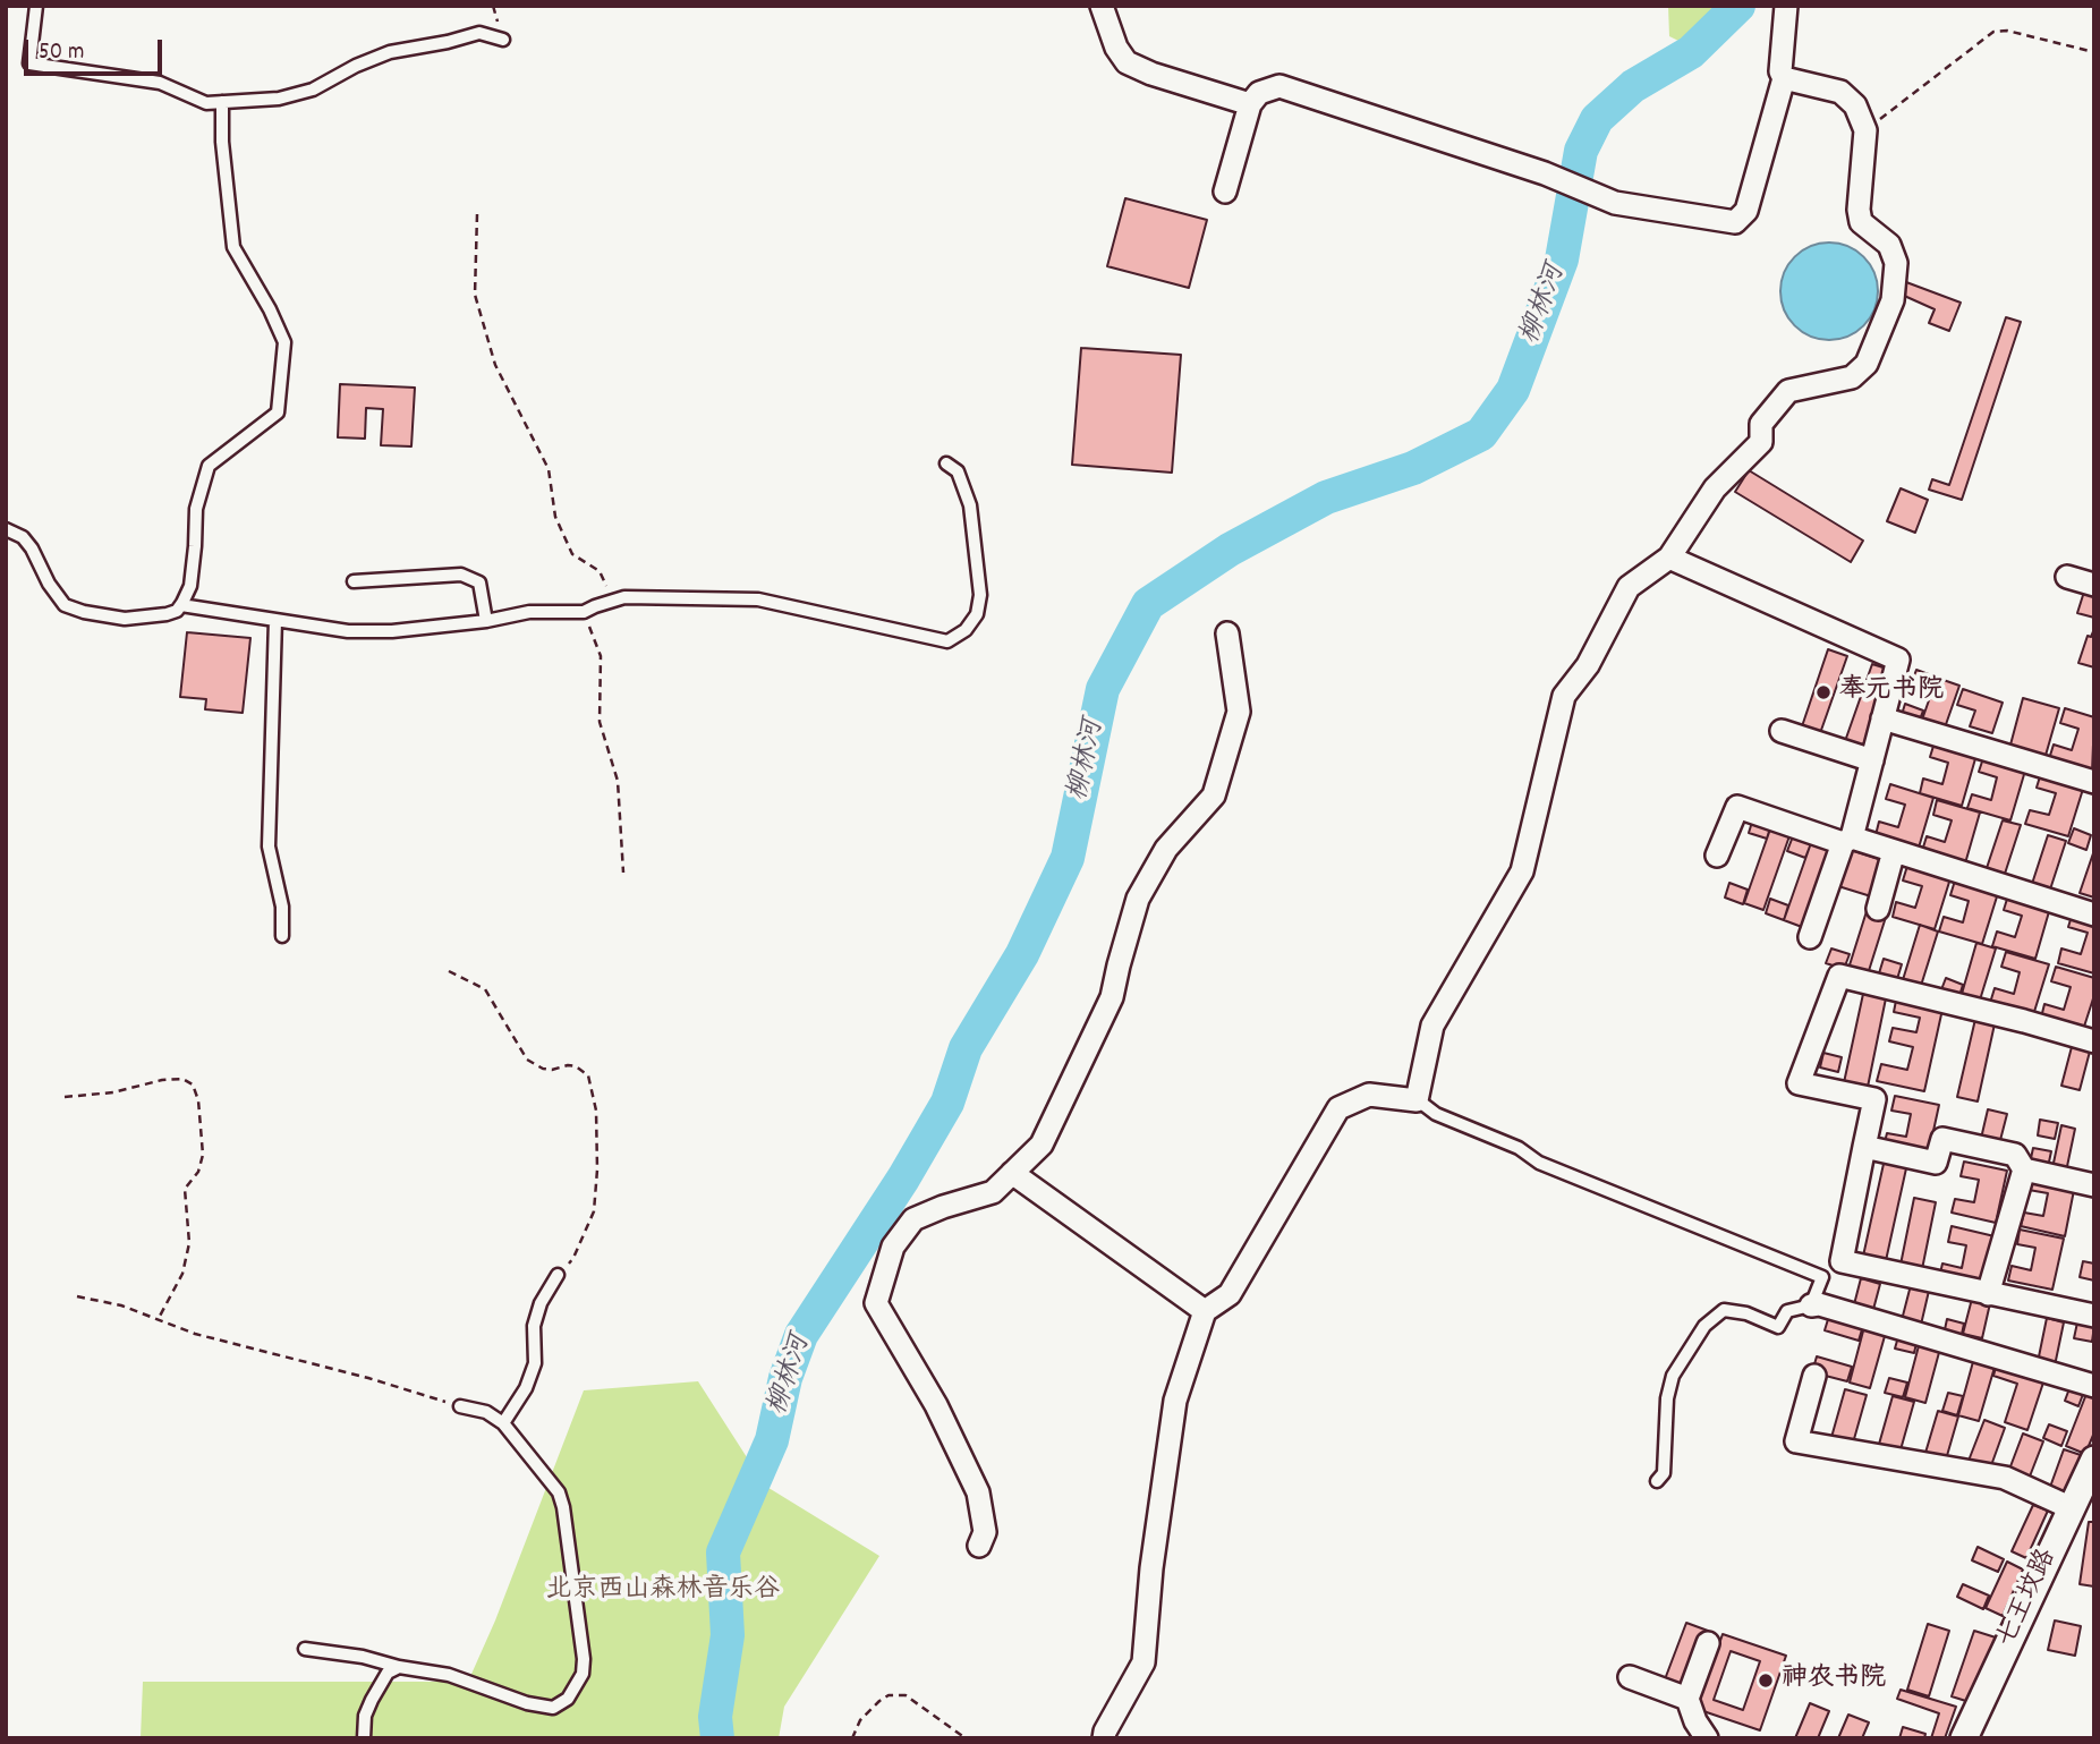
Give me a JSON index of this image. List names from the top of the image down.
{
  "streets": {
    "street": ["七王坟路"]
  },
  "water": ["柳林河"],
  "parks": ["北京西山森林音乐谷"],
  "places": ["奉元书院", "神农书院"],
  "scale_bar": "50 m"
}
